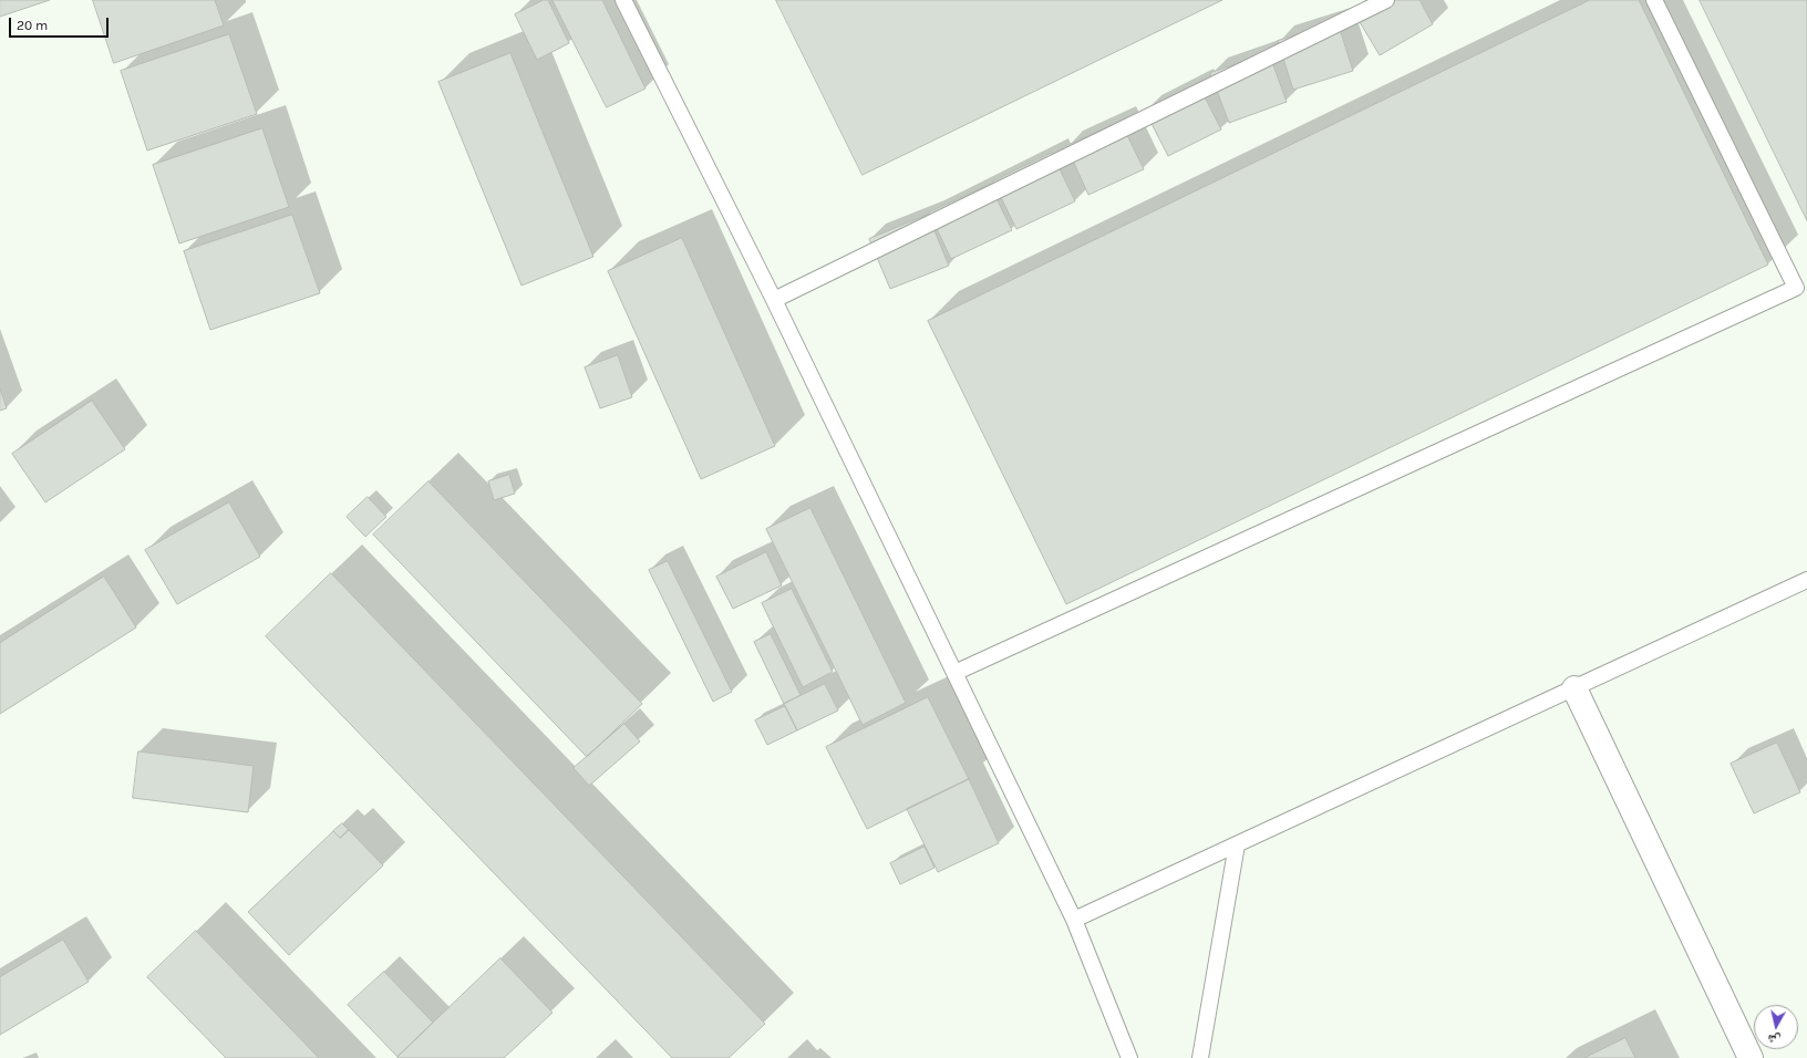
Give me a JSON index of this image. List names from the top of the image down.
{
  "scale_bar": "20 m",
  "north": "bottom"
}
